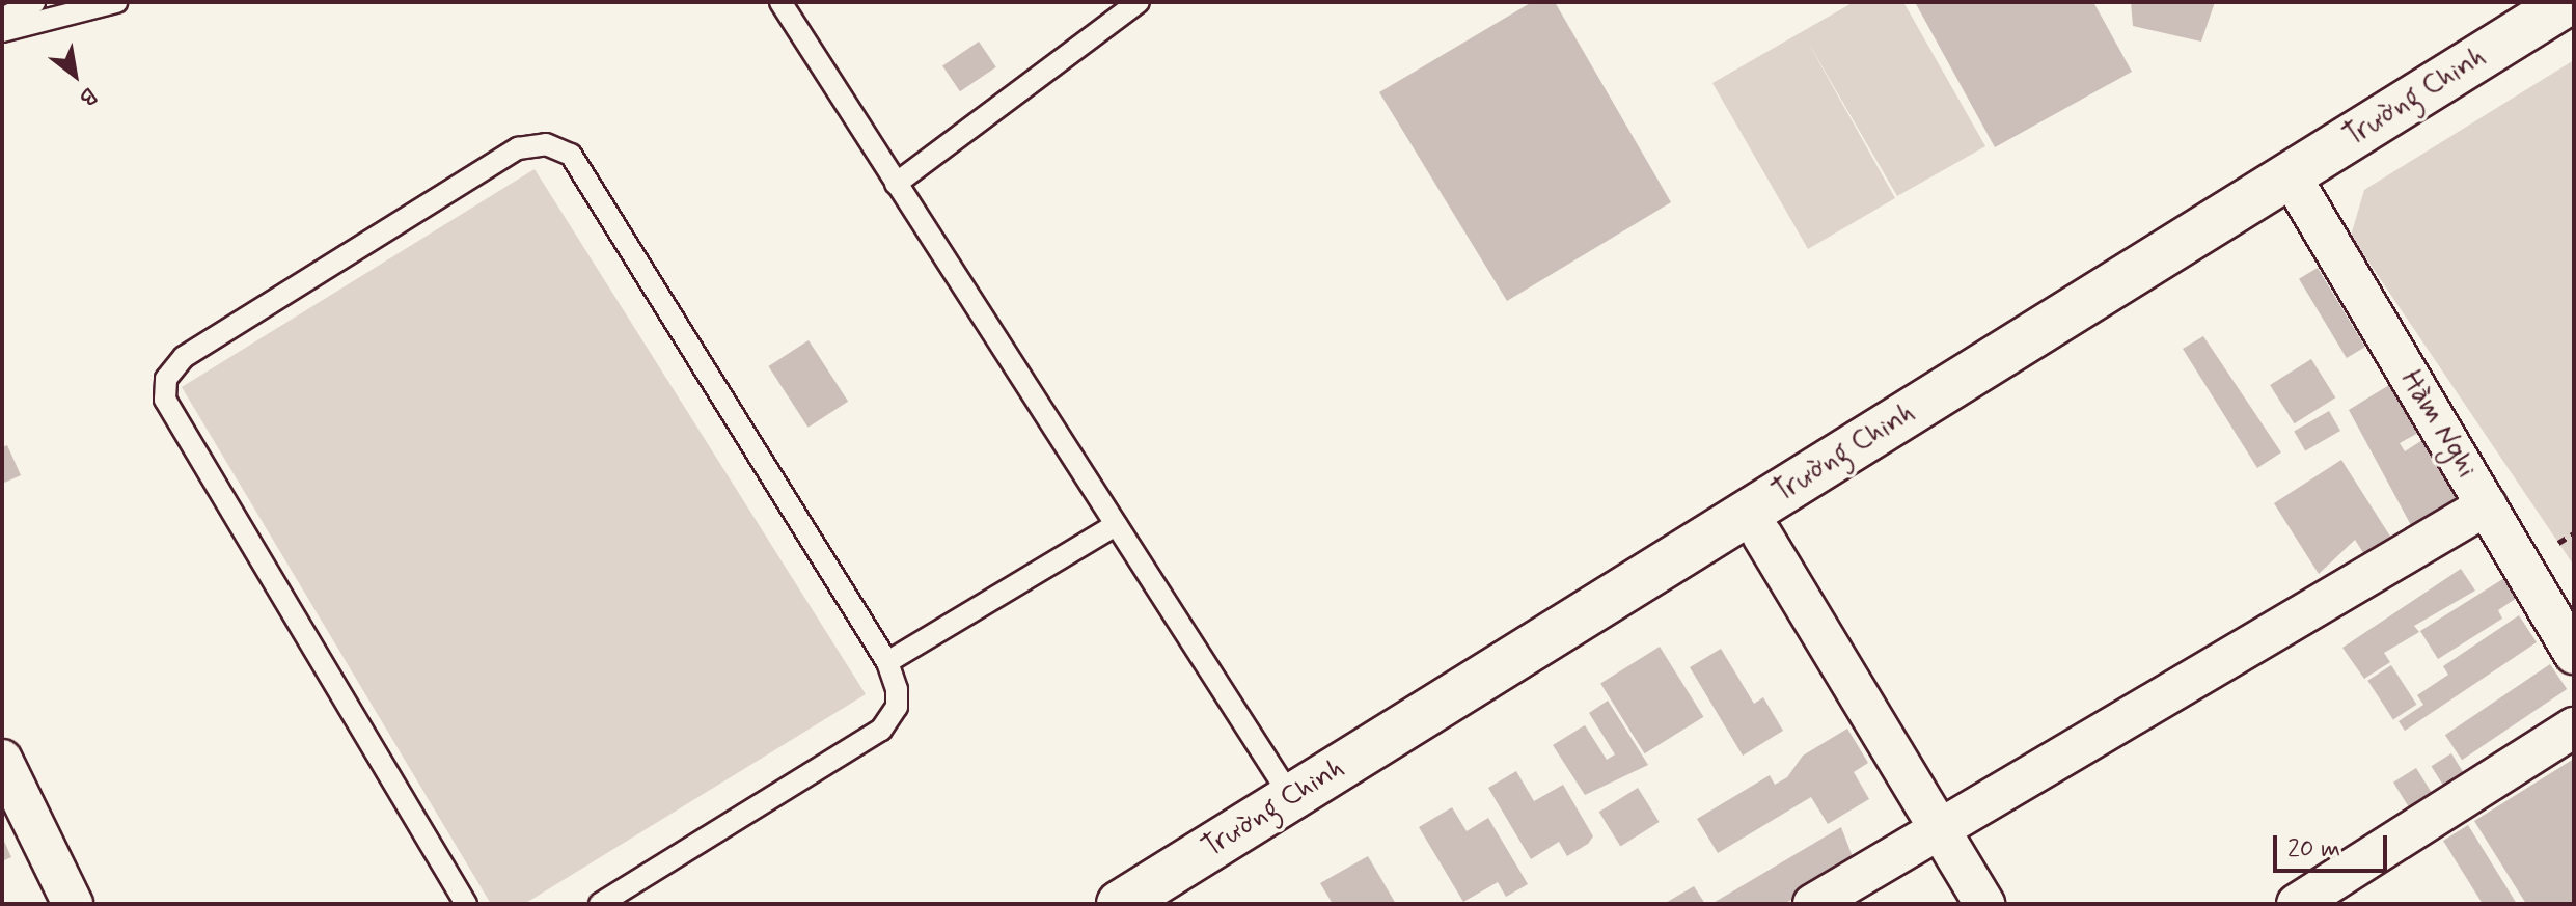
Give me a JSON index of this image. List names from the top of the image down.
{
  "streets": {
    "street": ["Trường Chinh", "Hàm Nghi"]
  },
  "crossings": [
    ["Trường Chinh", "Hàm Nghi"]
  ],
  "scale_bar": "20 m",
  "north": "bottom right"
}
